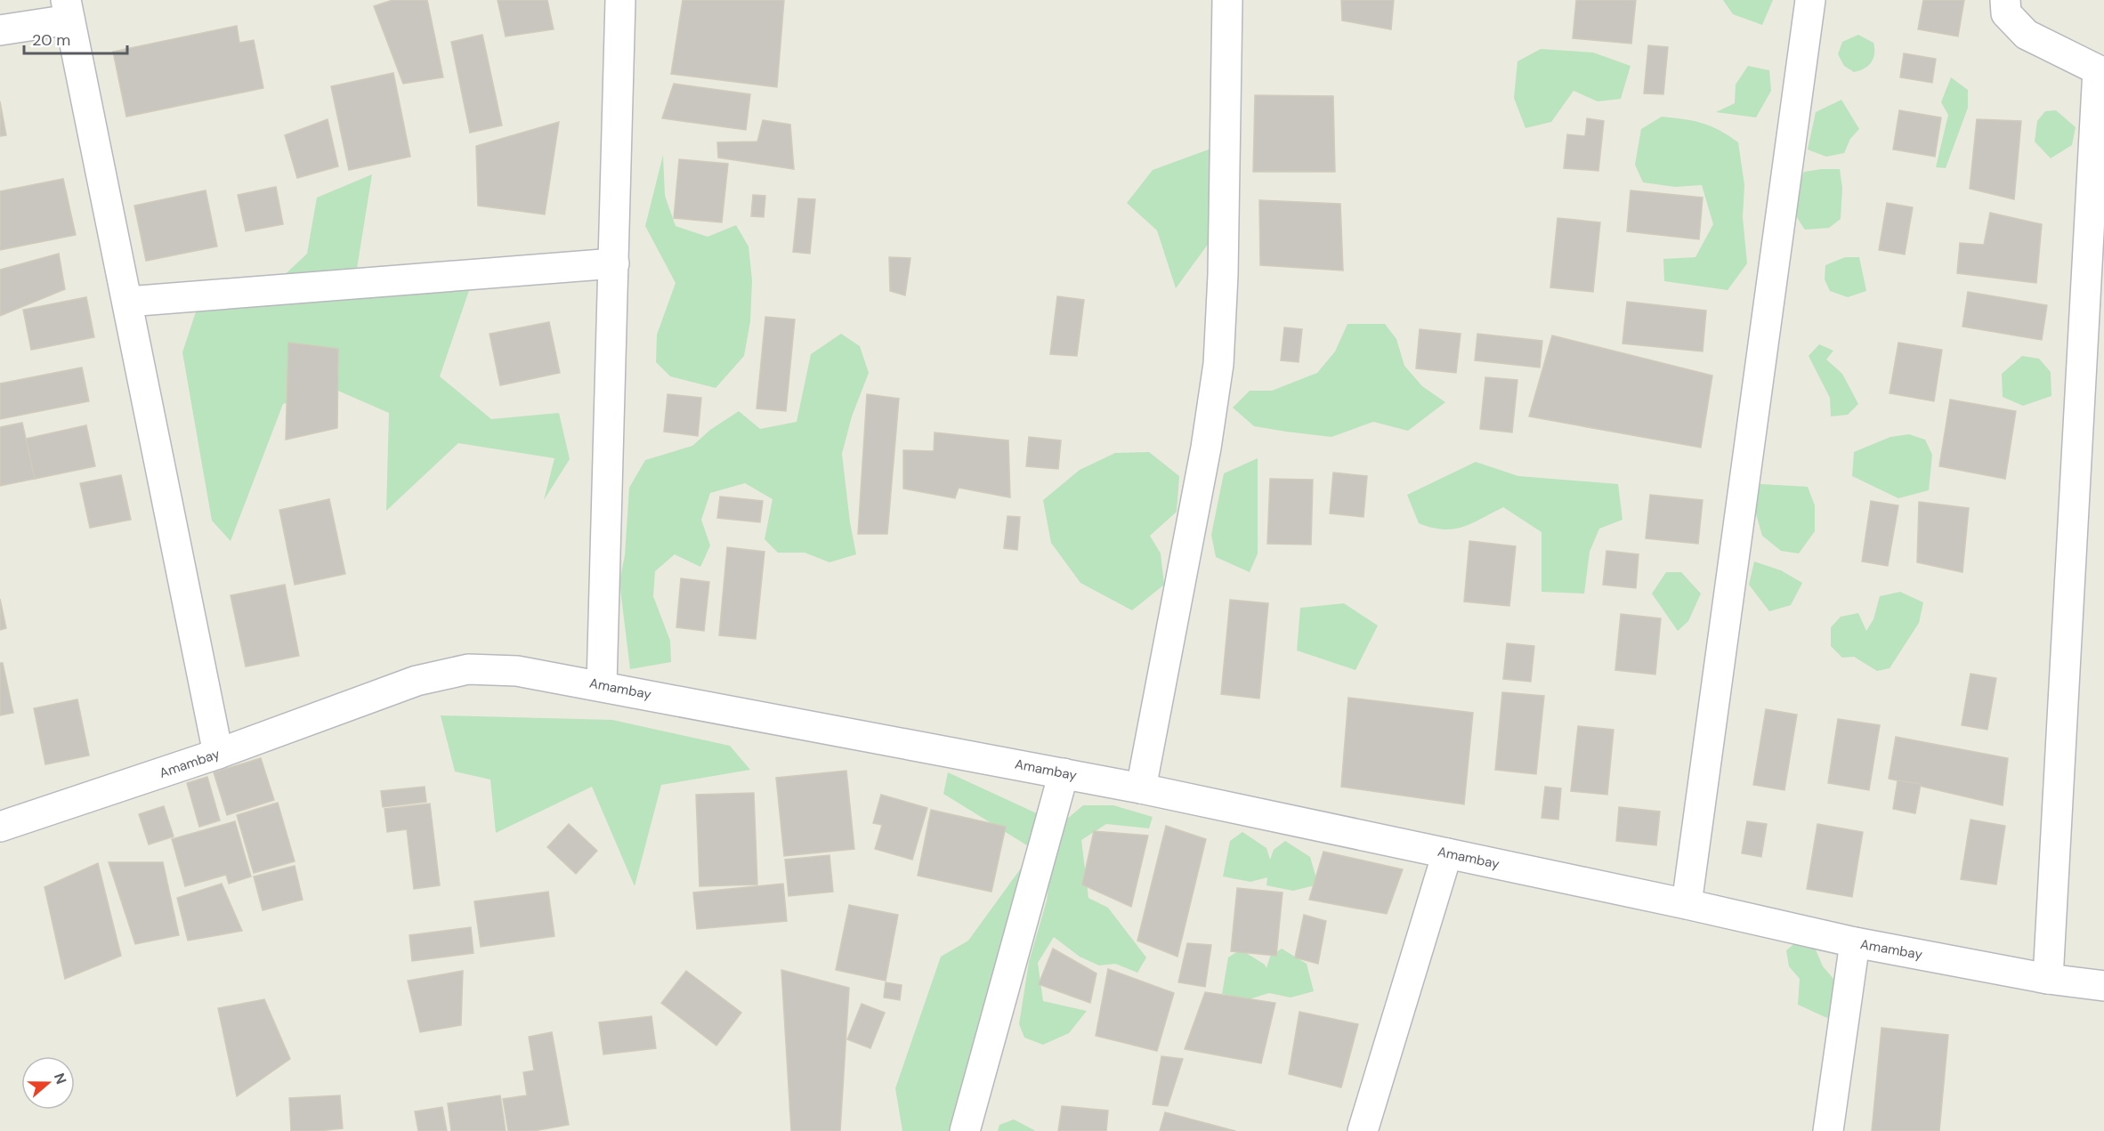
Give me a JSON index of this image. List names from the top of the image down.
{
  "streets": {
    "street": ["Amambay"]
  },
  "scale_bar": "20 m",
  "north": "right"
}
